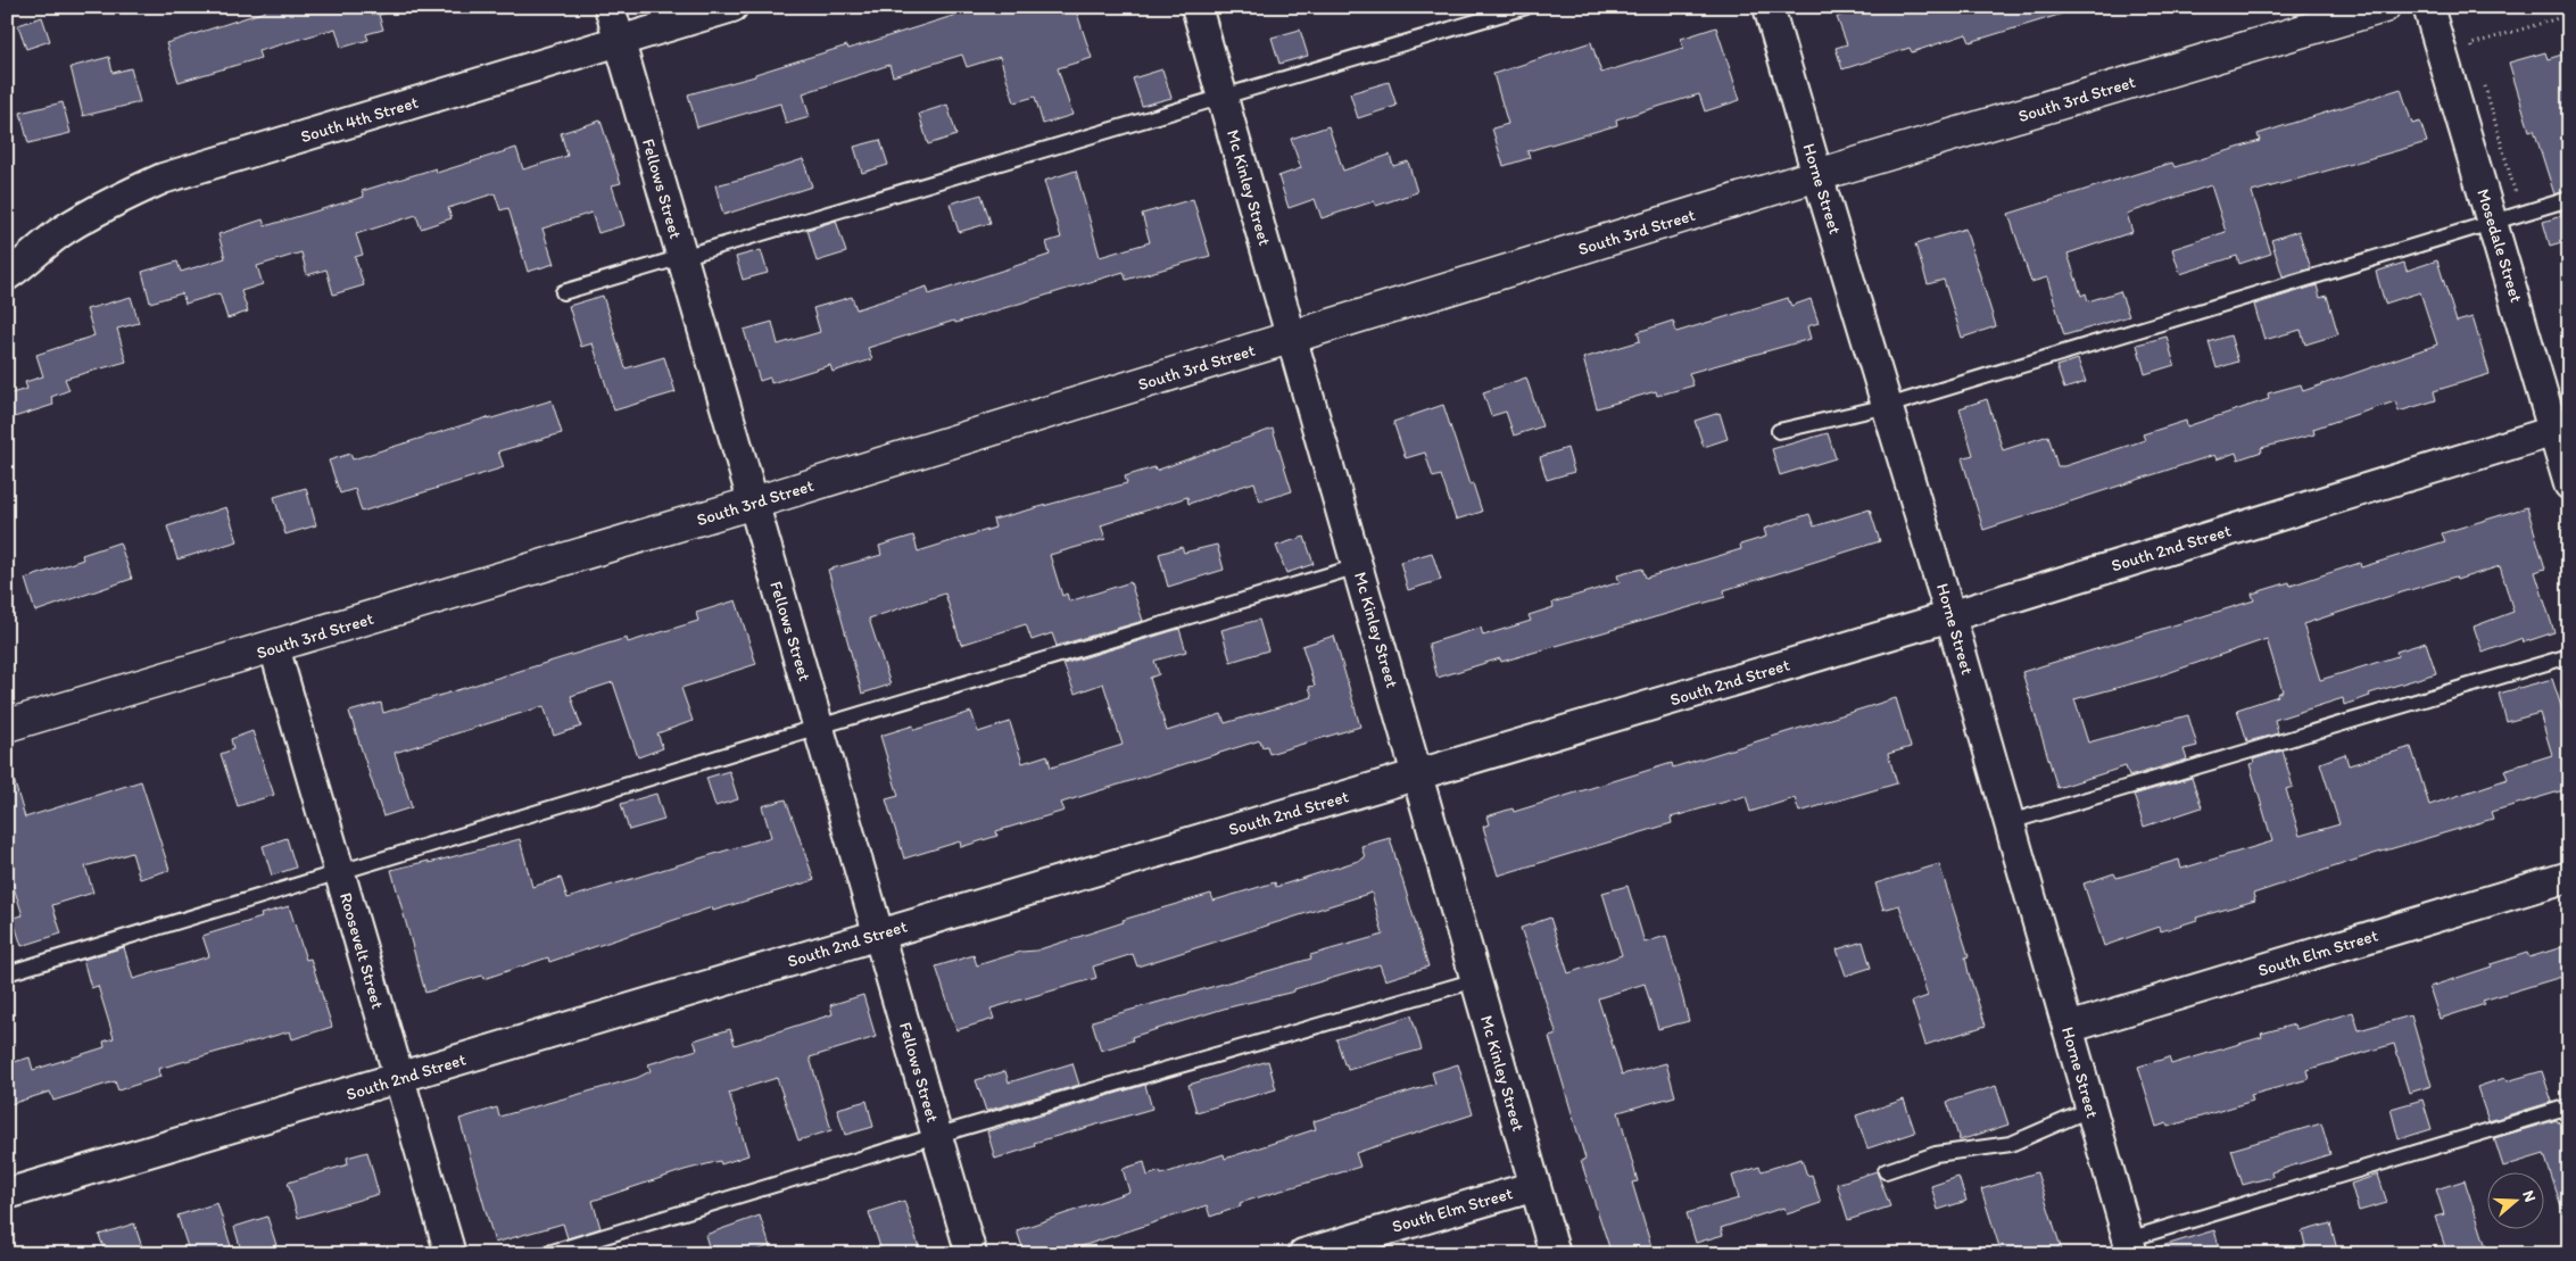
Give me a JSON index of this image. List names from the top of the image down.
{
  "streets": {
    "street": [
      "South 3rd Street",
      "South 4th Street",
      "Mc Kinley Street",
      "Fellows Street",
      "Horne Street",
      "Mosedale Street",
      "South 2nd Street",
      "Roosevelt Street",
      "South Elm Street"
    ]
  },
  "crossings": [
    ["South 3rd Street", "Mc Kinley Street"],
    ["South 3rd Street", "Fellows Street"],
    ["South 3rd Street", "Horne Street"],
    ["South 3rd Street", "Roosevelt Street"],
    ["South 4th Street", "Fellows Street"],
    ["Mc Kinley Street", "South 2nd Street"],
    ["Mc Kinley Street", "South Elm Street"],
    ["Fellows Street", "South 2nd Street"],
    ["Horne Street", "South 2nd Street"],
    ["Horne Street", "South Elm Street"],
    ["Mosedale Street", "South 2nd Street"],
    ["South 2nd Street", "Roosevelt Street"]
  ],
  "north": "right"
}
